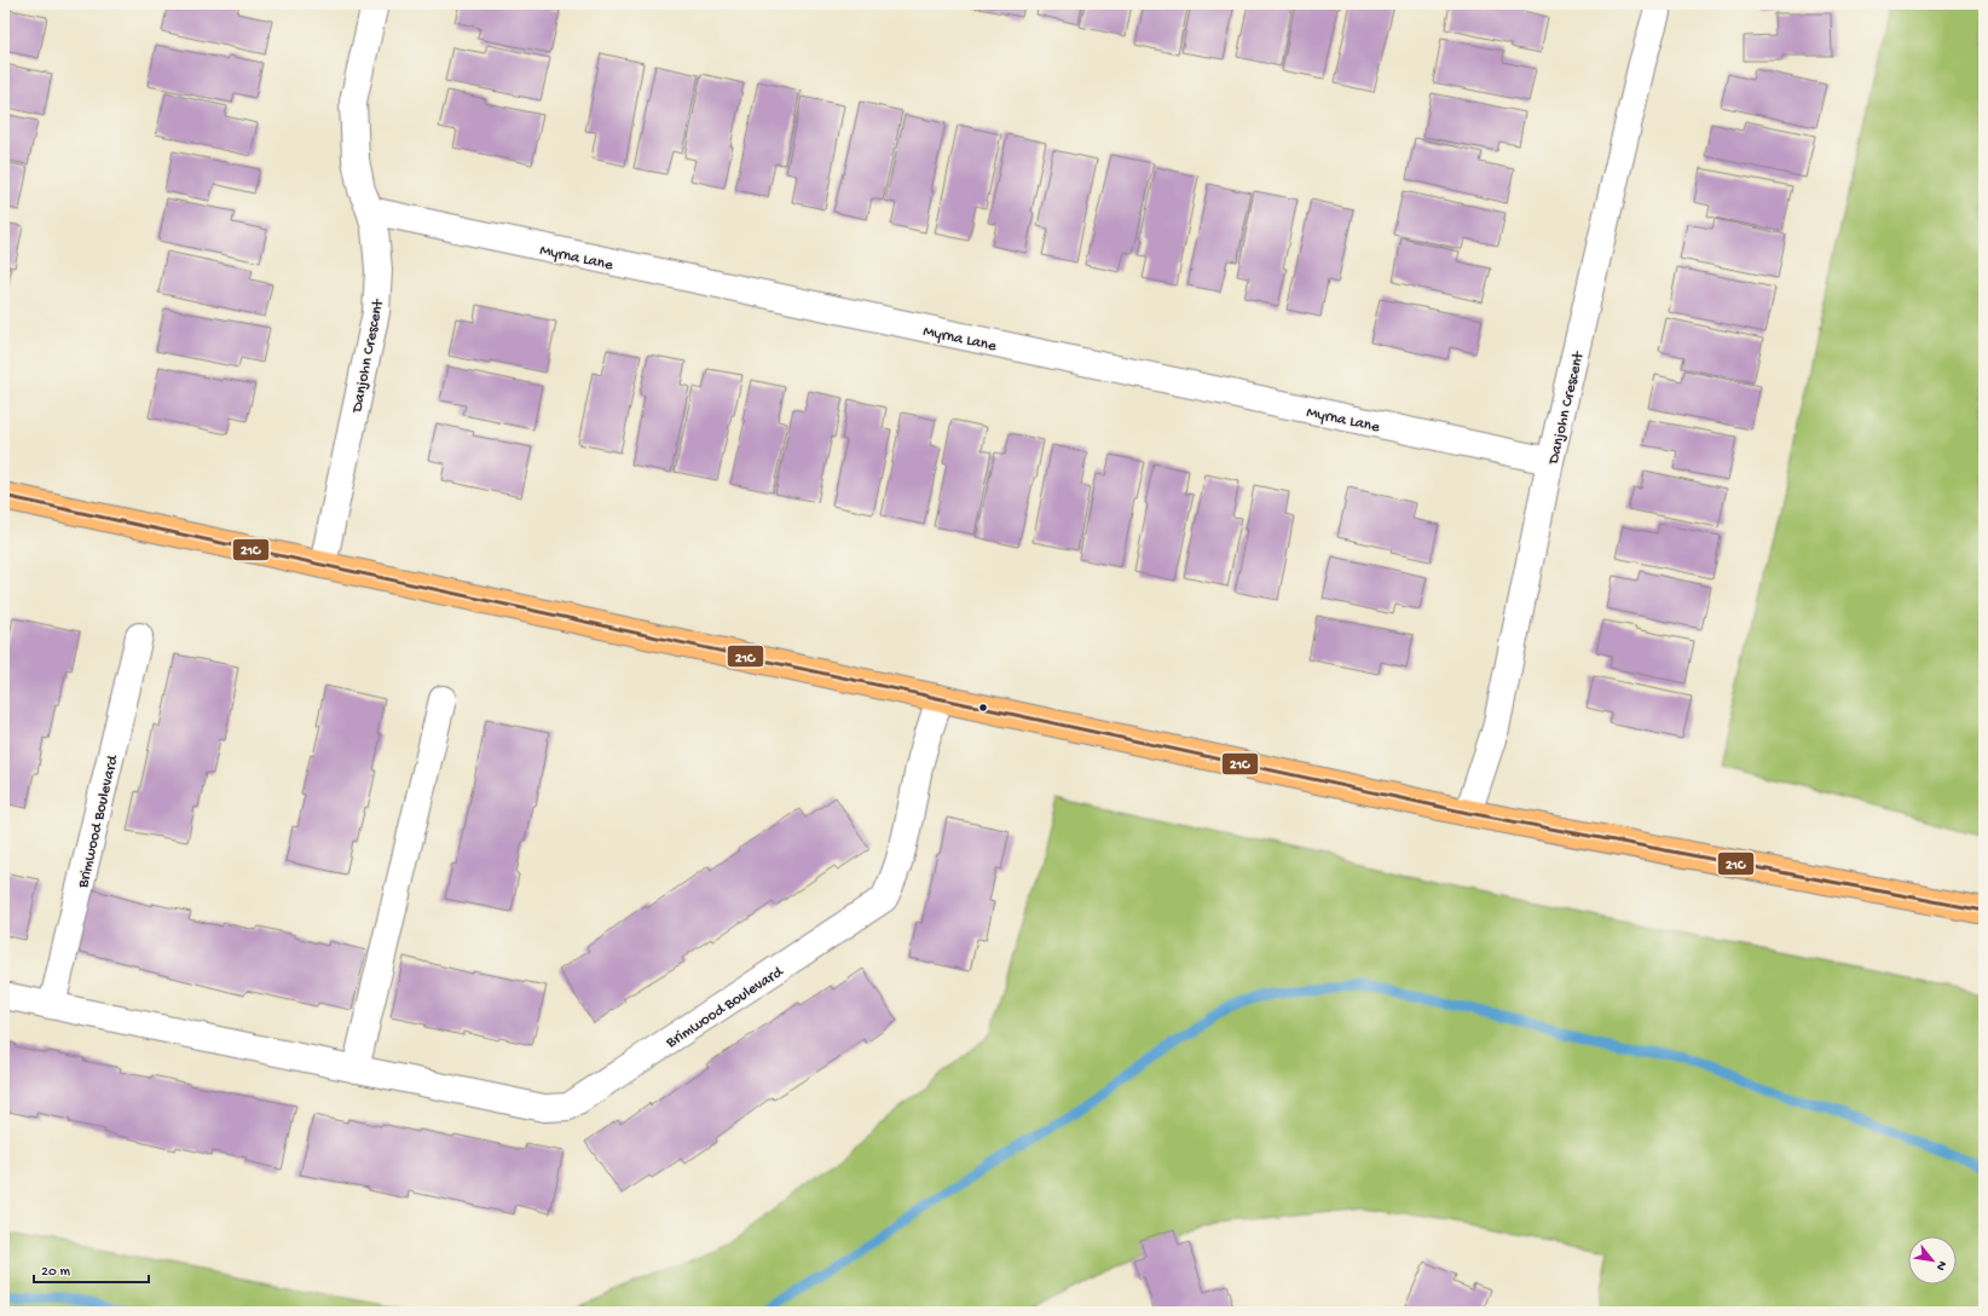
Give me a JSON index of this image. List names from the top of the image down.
{
  "streets": {
    "street": ["Myrna Lane", "Danjohn Crescent", "Brimwood Boulevard"]
  },
  "crossings": [
    ["Myrna Lane", "Danjohn Crescent"]
  ],
  "lines": ["transit line 21C"],
  "scale_bar": "20 m",
  "north": "bottom right"
}
